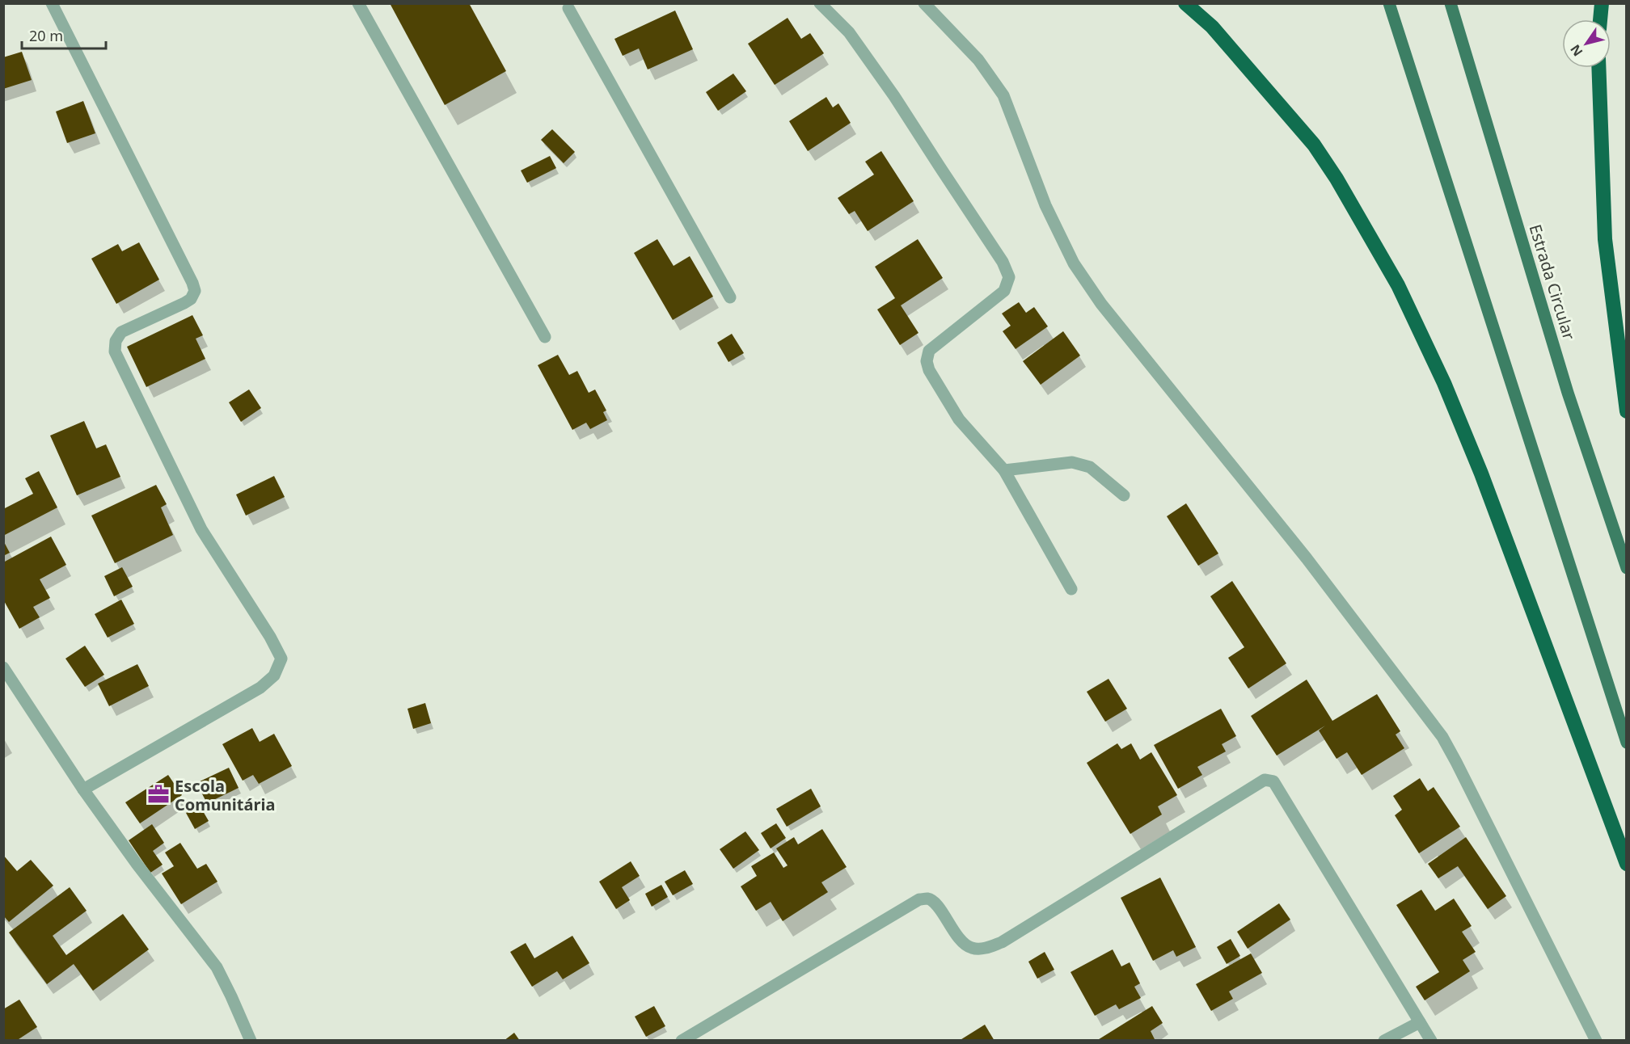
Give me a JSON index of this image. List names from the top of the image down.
{
  "streets": {
    "main road": ["Estrada Circular"]
  },
  "places": {
    "office": ["Escola Comunitária"]
  },
  "scale_bar": "20 m",
  "north": "bottom left"
}
